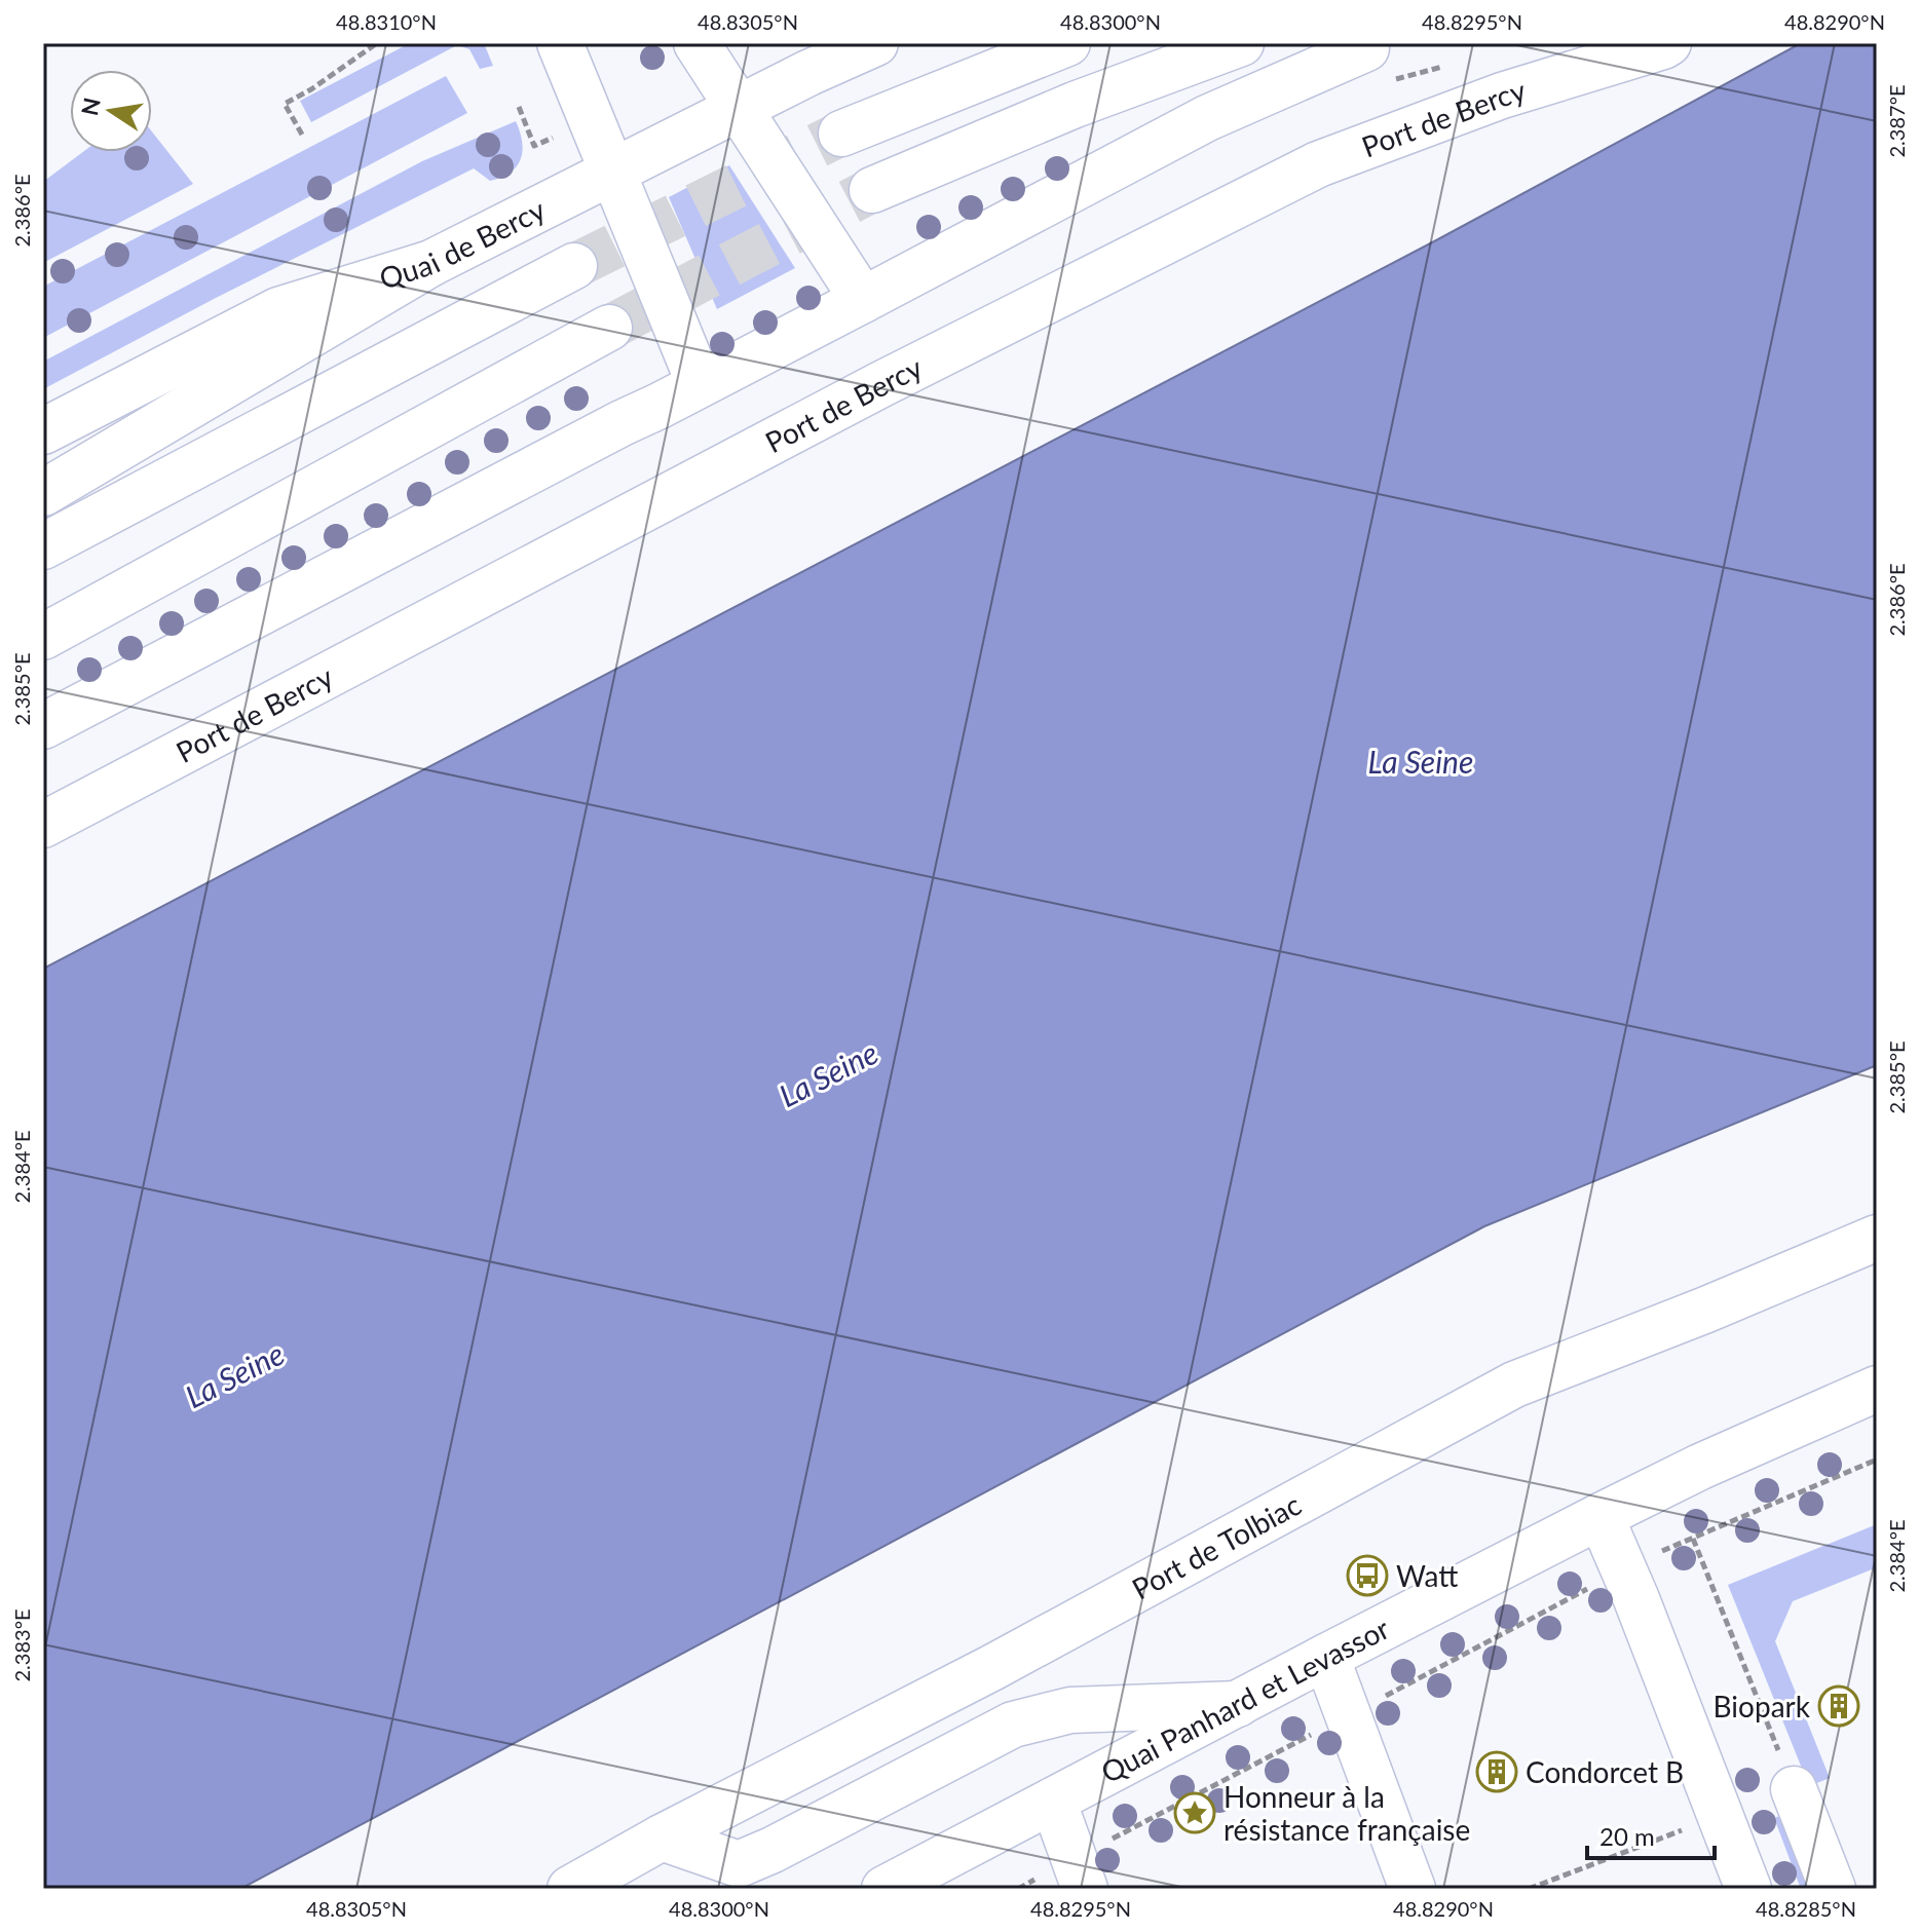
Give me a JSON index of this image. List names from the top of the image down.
{
  "streets": {
    "main road": [
      "Port de Bercy",
      "Quai de Bercy",
      "Port de Tolbiac",
      "Quai Panhard et Levassor"
    ]
  },
  "water": ["La Seine"],
  "places": {
    "bus stop": ["Watt"],
    "building": ["Biopark", "Condorcet B"],
    "place": ["Honneur à la résistance française"]
  },
  "scale_bar": "20 m",
  "north": "left",
  "coordinates": [
    "48.8310°N",
    "48.8305°N",
    "48.8300°N",
    "48.8295°N",
    "48.8290°N",
    "2.387°E",
    "2.386°E",
    "2.385°E",
    "2.384°E",
    "2.383°E",
    "48.8285°N"
  ]
}
